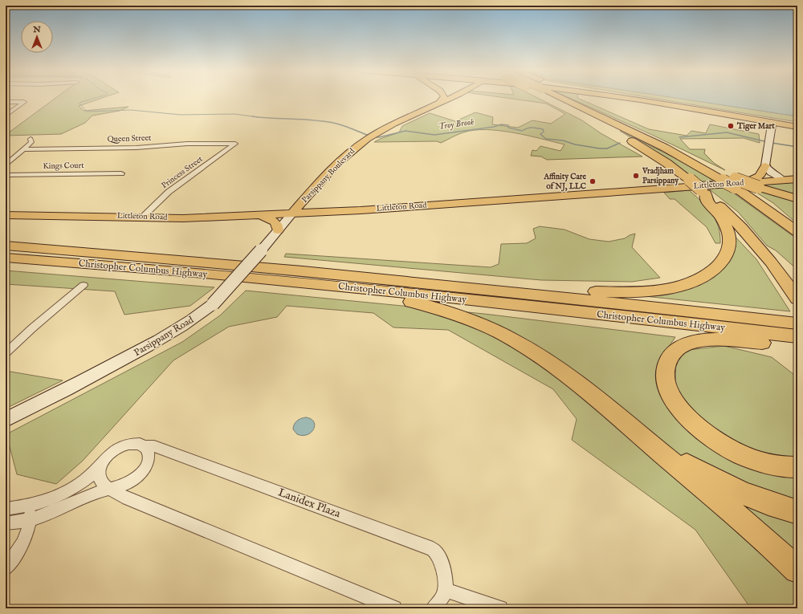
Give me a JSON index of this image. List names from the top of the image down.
{
  "streets": {
    "highway": ["Christopher Columbus Highway"],
    "main road": ["Parsippany Boulevard", "Littleton Road", "Parsippany Road"],
    "street": [
      "Queen Street",
      "Kings Court",
      "Princess Street",
      "Lanidex Plaza"
    ]
  },
  "crossings": [
    ["Queen Street", "Princess Street"],
    ["Princess Street", "Littleton Road"],
    ["Parsippany Boulevard", "Littleton Road"],
    ["Parsippany Boulevard", "Parsippany Road"],
    ["Littleton Road", "Parsippany Road"]
  ],
  "water": ["Troy Brook"],
  "places": ["Tiger Mart", "Vradjham Parsippany", "Affinity Care of NJ, LLC"],
  "north": "top"
}
